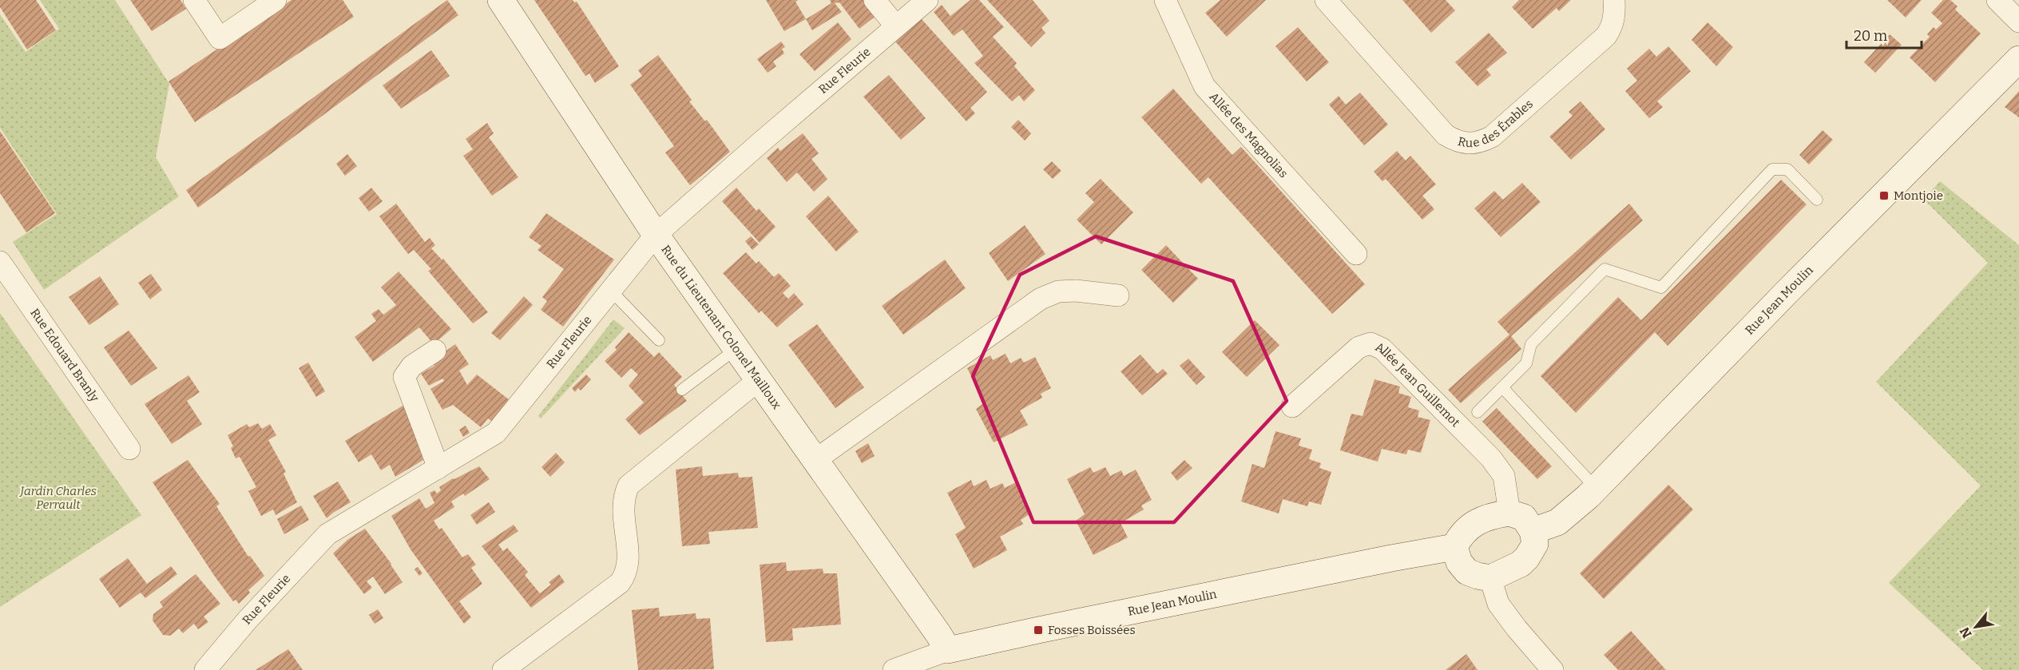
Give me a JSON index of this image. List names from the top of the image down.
{
  "streets": {
    "street": [
      "Rue Fleurie",
      "Rue des Érables",
      "Allée des Magnolias",
      "Rue Jean Moulin",
      "Rue du Lieutenant Colonel Mailloux",
      "Rue Edouard Branly",
      "Allée Jean Guillemot"
    ]
  },
  "crossings": [
    ["Rue Fleurie", "Rue du Lieutenant Colonel Mailloux"],
    ["Rue Jean Moulin", "Rue du Lieutenant Colonel Mailloux"],
    ["Rue Jean Moulin", "Allée Jean Guillemot"]
  ],
  "parks": ["Jardin Charles Perrault"],
  "places": {
    "transit": ["Montjoie", "Fosses Boissées"]
  },
  "scale_bar": "20 m",
  "north": "bottom left"
}
